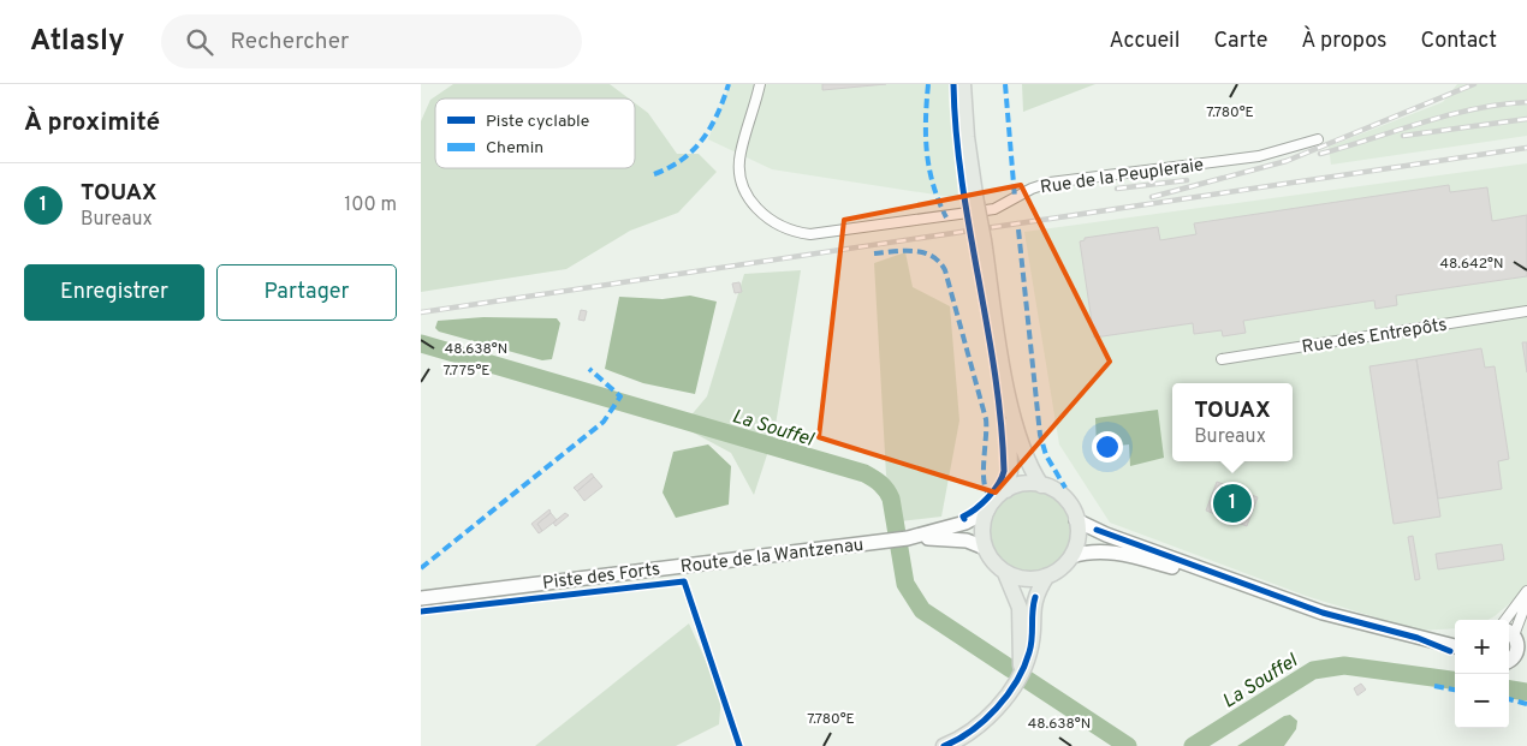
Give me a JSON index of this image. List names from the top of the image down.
{
  "streets": {
    "main road": ["Route de la Wantzenau"],
    "street": ["Rue de la Peupleraie", "Rue des Entrepôts"],
    "cycle path": ["Piste des Forts"]
  },
  "water": ["La Souffel"],
  "legend": ["Piste cyclable", "Chemin"],
  "page": {
    "header": "Atlasly",
    "search": "Rechercher",
    "nav": [
      "Accueil",
      "Carte",
      "À propos",
      "Contact"
    ],
    "heading": "À proximité",
    "list": [
      {
        "mark": "1",
        "name": "TOUAX",
        "note": "Bureaux",
        "value": "100 m"
      }
    ],
    "buttons": ["Enregistrer", "Partager"],
    "popup": ["TOUAX", "Bureaux"],
    "pins": "1",
    "map_buttons": ["+", "−"]
  },
  "coordinates": [
    "7.780°E",
    "48.642°N",
    "48.638°N",
    "7.775°E"
  ]
}
